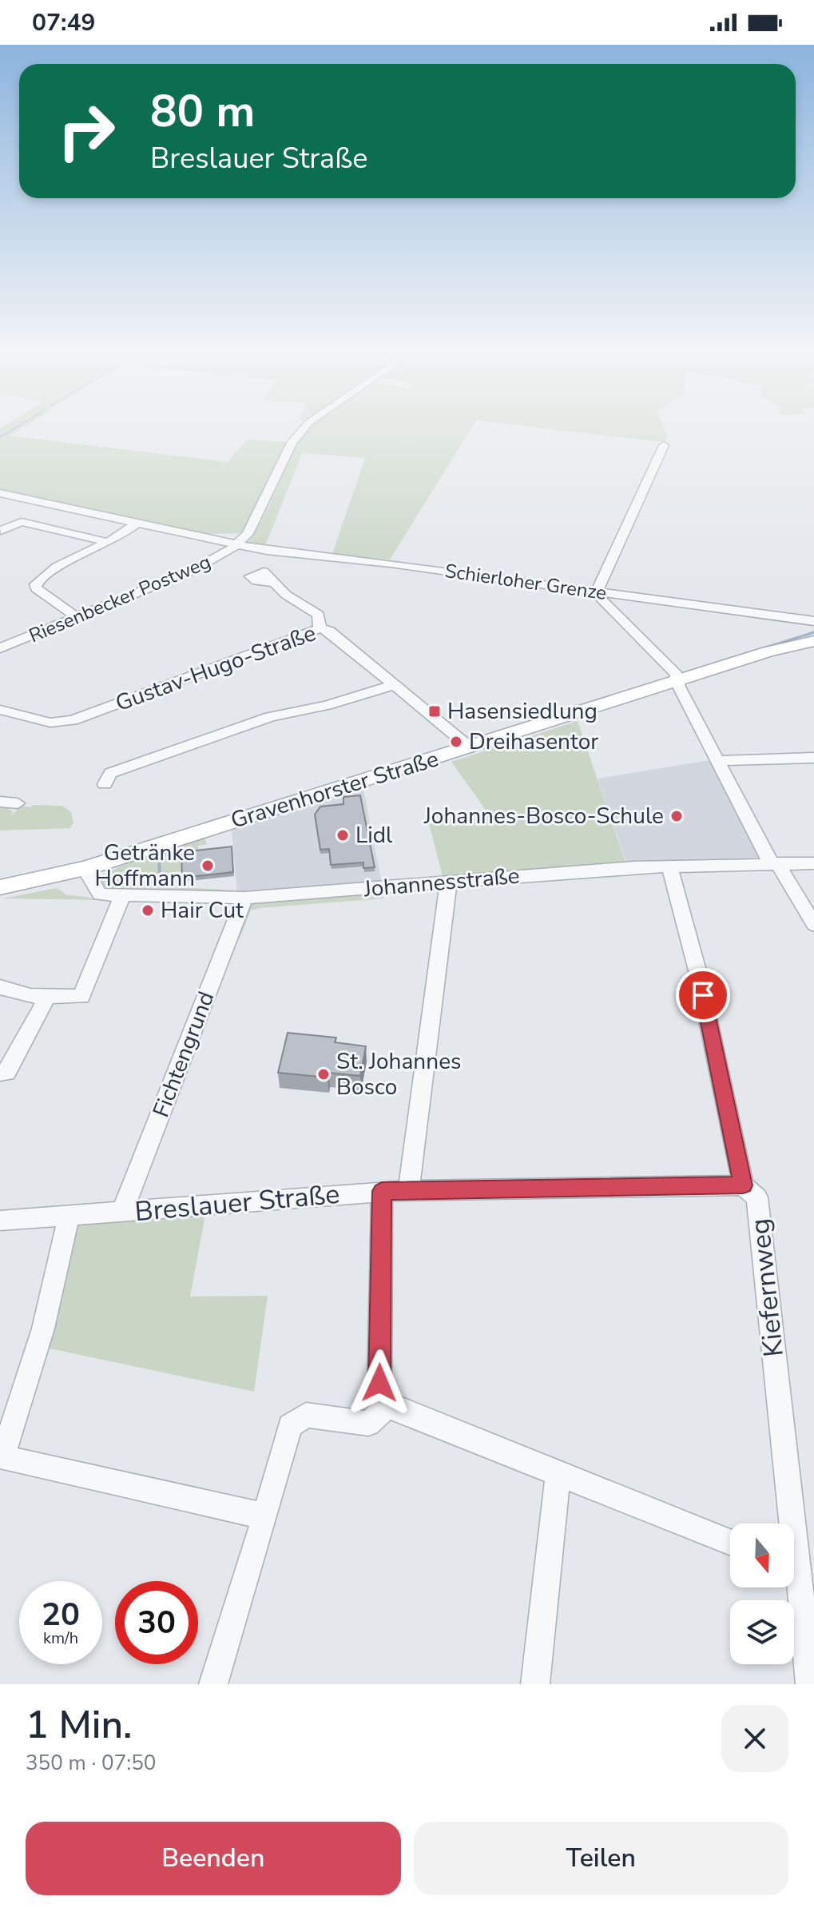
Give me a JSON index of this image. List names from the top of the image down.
{
  "streets": {
    "main road": ["Gravenhorster Straße"],
    "street": [
      "Schierloher Grenze",
      "Riesenbecker Postweg",
      "Gustav-Hugo-Straße",
      "Johannesstraße",
      "Fichtengrund",
      "Breslauer Straße",
      "Kiefernweg"
    ]
  },
  "crossings": [
    ["Schierloher Grenze", "Riesenbecker Postweg"],
    ["Gustav-Hugo-Straße", "Gravenhorster Straße"],
    ["Gravenhorster Straße", "Johannesstraße"],
    ["Johannesstraße", "Fichtengrund"],
    ["Johannesstraße", "Kiefernweg"],
    ["Fichtengrund", "Breslauer Straße"],
    ["Breslauer Straße", "Kiefernweg"]
  ],
  "places": {
    "transit": ["Hasensiedlung"],
    "other": [
      "Dreihasentor",
      "Johannes-Bosco-Schule",
      "Lidl",
      "Getränke Hoffmann",
      "Hair Cut",
      "St. Johannes Bosco"
    ]
  },
  "north": "bottom",
  "page": {
    "status": "07:49",
    "turn": ["80 m", "Breslauer Straße"],
    "speed": "20 km/h",
    "limit": "30",
    "heading": ["1 Min.", "350 m · 07:50"],
    "buttons": ["Beenden", "Teilen"]
  }
}
